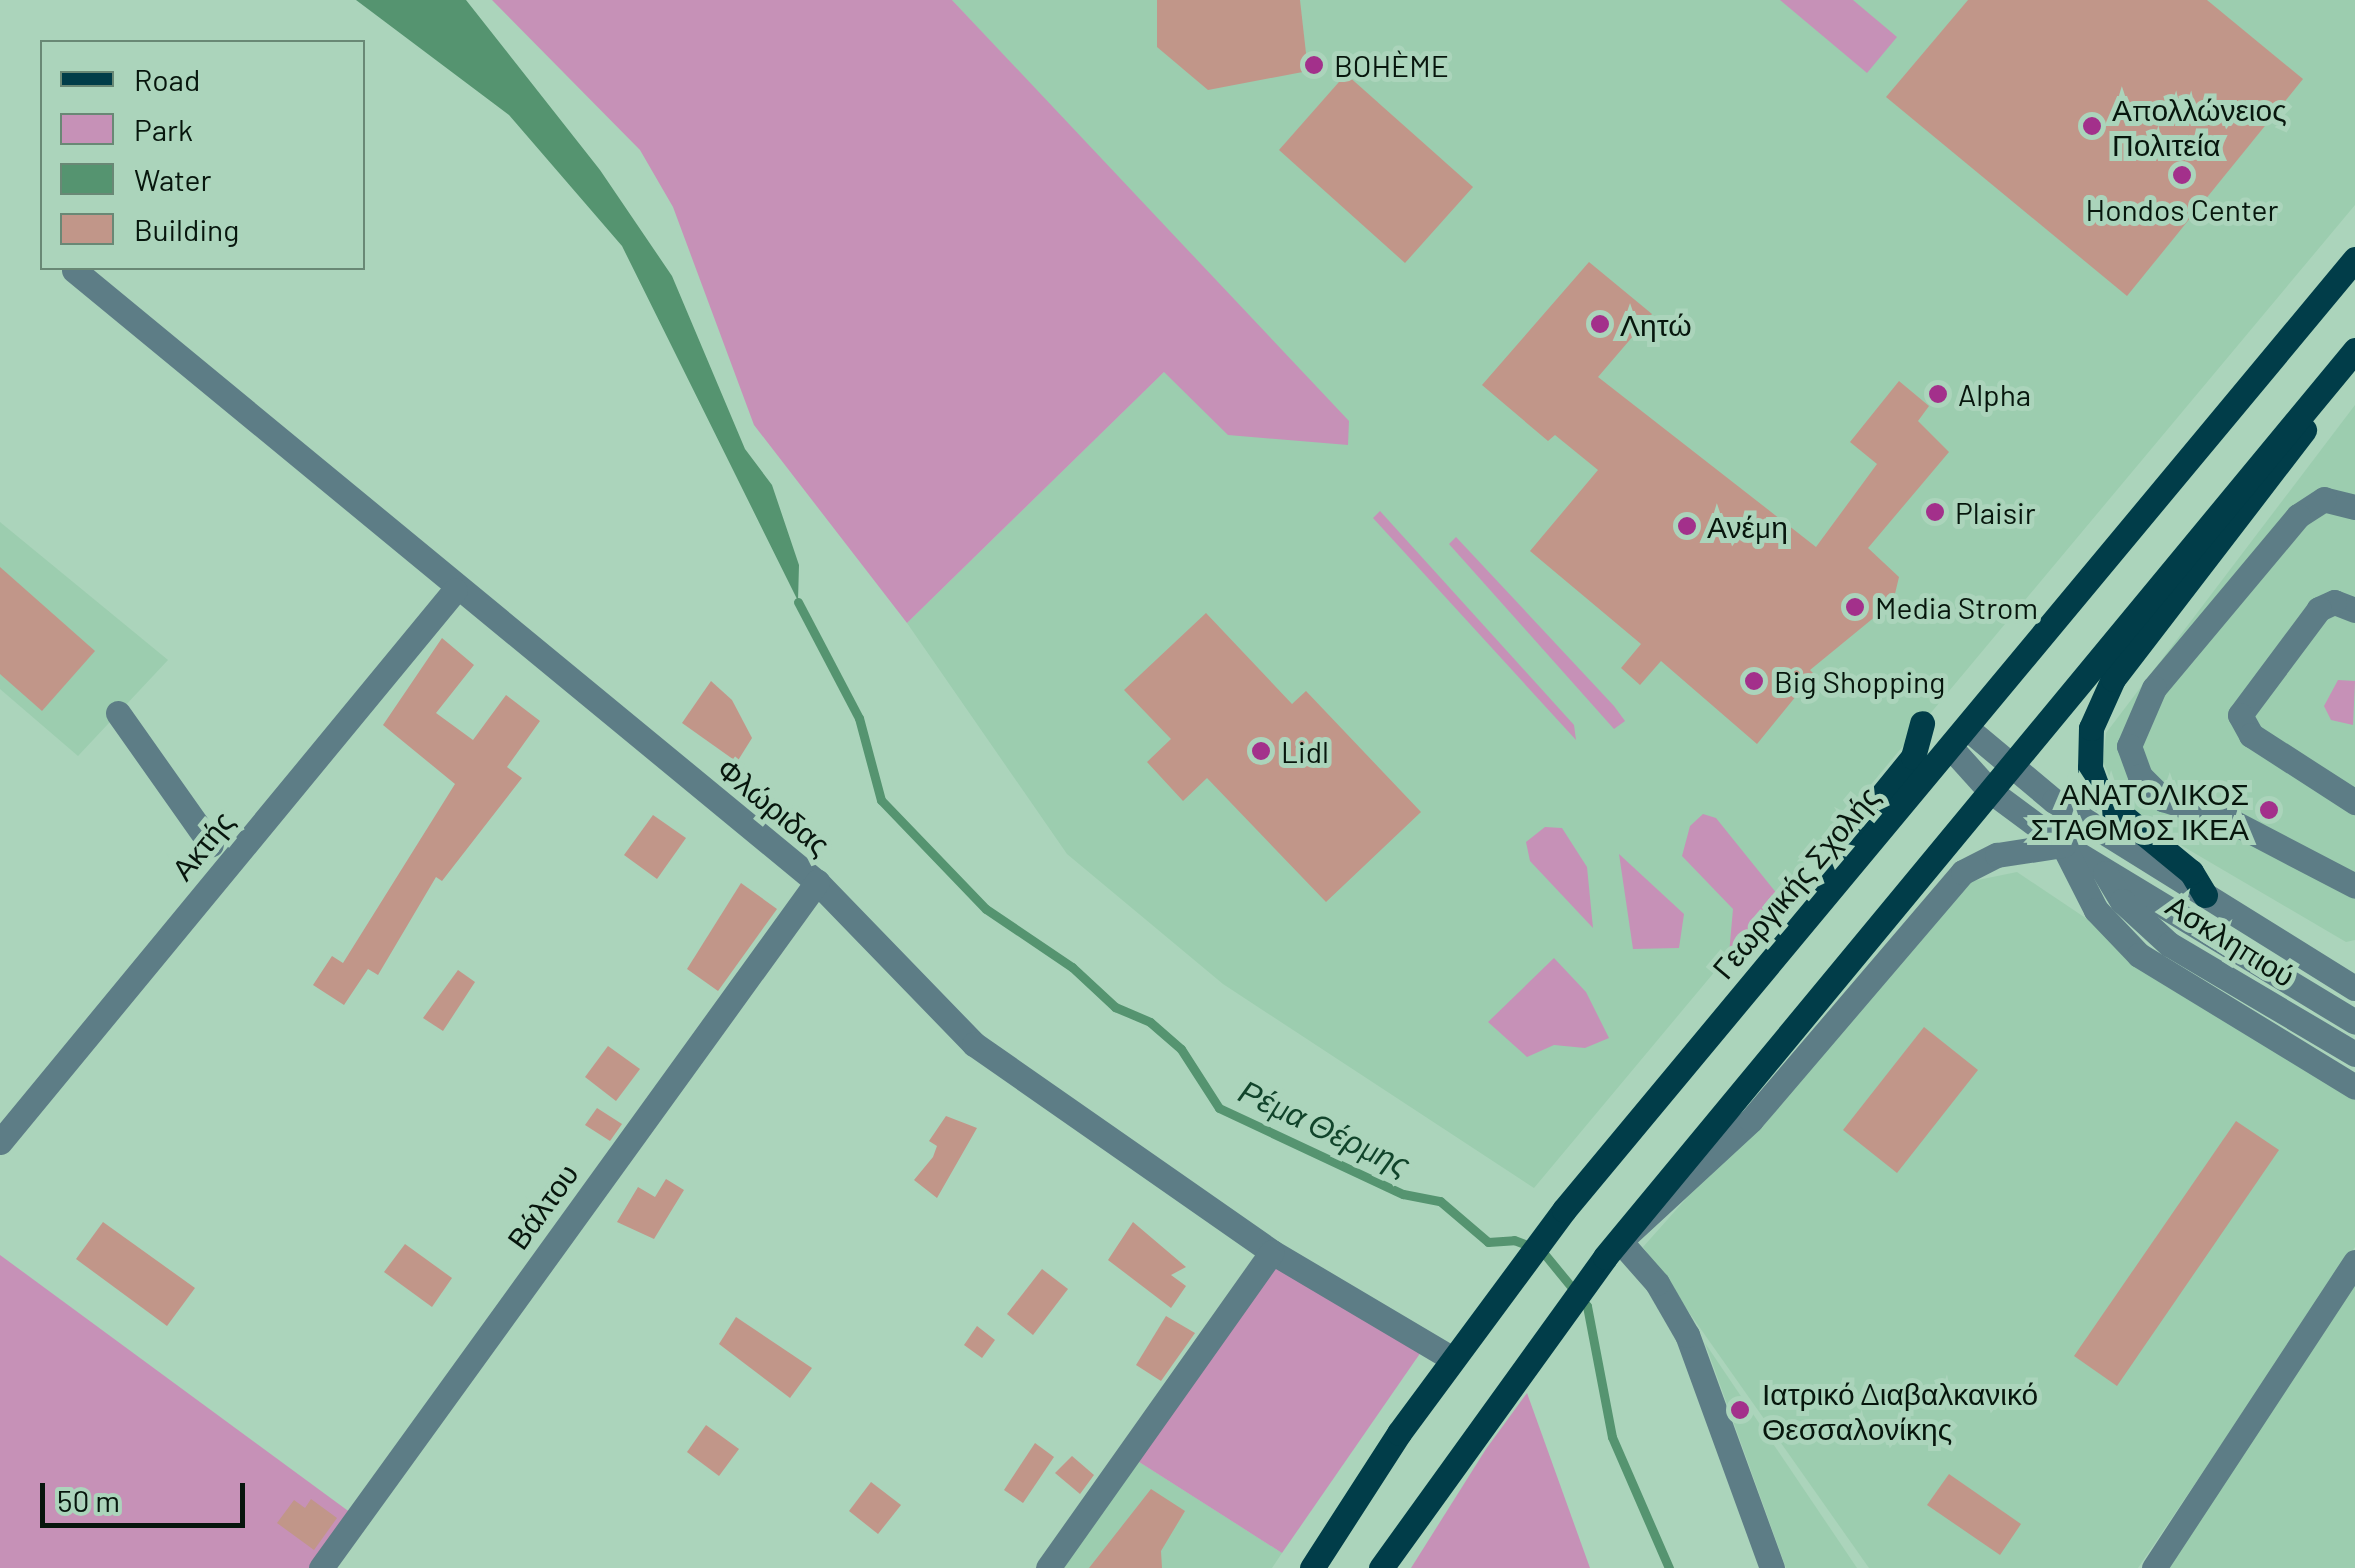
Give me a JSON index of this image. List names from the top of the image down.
{
  "streets": {
    "main road": ["Γεωργικής Σχολής"],
    "street": [
      "Φλώριδας",
      "Ακτής",
      "Ασκληπιού",
      "Βάλτου"
    ]
  },
  "crossings": [
    ["Φλώριδας", "Ακτής"],
    ["Φλώριδας", "Γεωργικής Σχολής"],
    ["Φλώριδας", "Βάλτου"],
    ["Γεωργικής Σχολής", "Ασκληπιού"]
  ],
  "water": ["Ρέμα Θέρμης"],
  "places": [
    "BOHÈME",
    "Απολλώνειος Πολιτεία",
    "Hondos Center",
    "Λητώ",
    "Alpha",
    "Plaisir",
    "Ανέμη",
    "Media Strom",
    "Big Shopping",
    "Lidl",
    "ΑΝΑΤΟΛΙΚΟΣ ΣΤΑΘΜΟΣ ΙΚΕΑ",
    "Ιατρικό Διαβαλκανικό Θεσσαλονίκης"
  ],
  "legend": [
    "Road",
    "Park",
    "Water",
    "Building"
  ],
  "scale_bar": "50 m"
}
